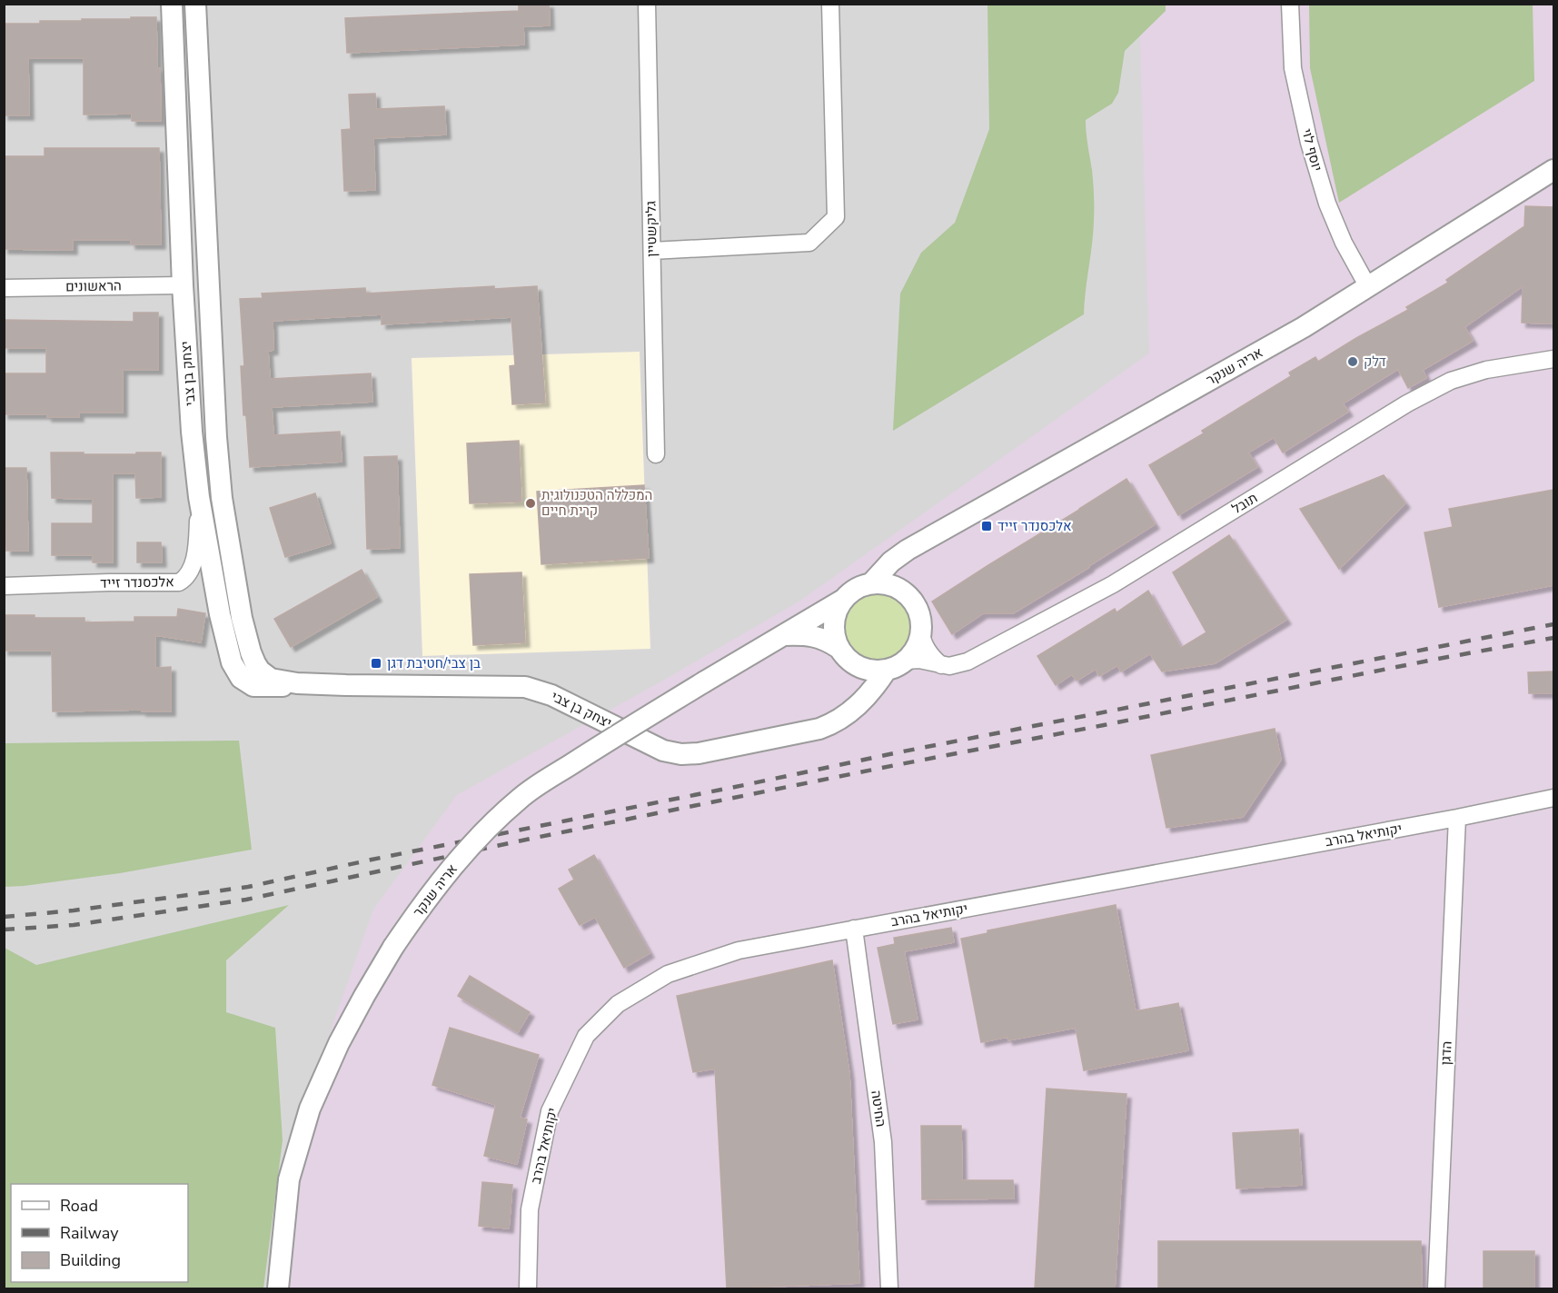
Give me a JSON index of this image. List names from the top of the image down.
{
  "streets": {
    "street": [
      "יוסף לוי",
      "גליקשטיין",
      "הראשונים",
      "אריה שנקר",
      "יצחק בן צבי",
      "תובל",
      "אלכסנדר זייד",
      "יקותיאל בהרב",
      "הדגן",
      "החיטה"
    ]
  },
  "crossings": [
    ["יוסף לוי", "אריה שנקר"],
    ["הראשונים", "יצחק בן צבי"],
    ["אריה שנקר", "יצחק בן צבי"],
    ["אריה שנקר", "תובל"],
    ["יצחק בן צבי", "תובל"],
    ["יצחק בן צבי", "אלכסנדר זייד"],
    ["יקותיאל בהרב", "הדגן"],
    ["יקותיאל בהרב", "החיטה"]
  ],
  "places": {
    "other": ["דלק", "המכללה הטכנולוגית קרית חיים"],
    "transit": ["אלכסנדר זייד", "בן צבי/חטיבת דגן"]
  },
  "legend": ["Road", "Railway", "Building"]
}
